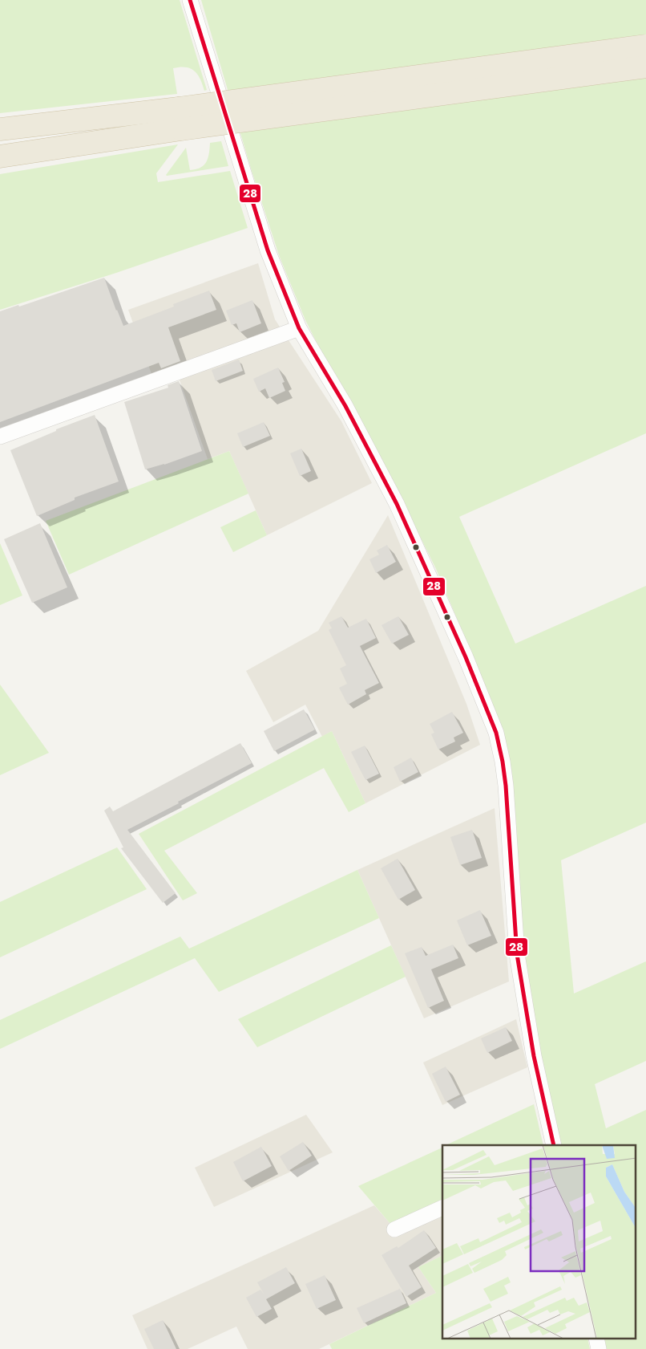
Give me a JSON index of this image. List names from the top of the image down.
{
  "lines": ["transit line 28"]
}
